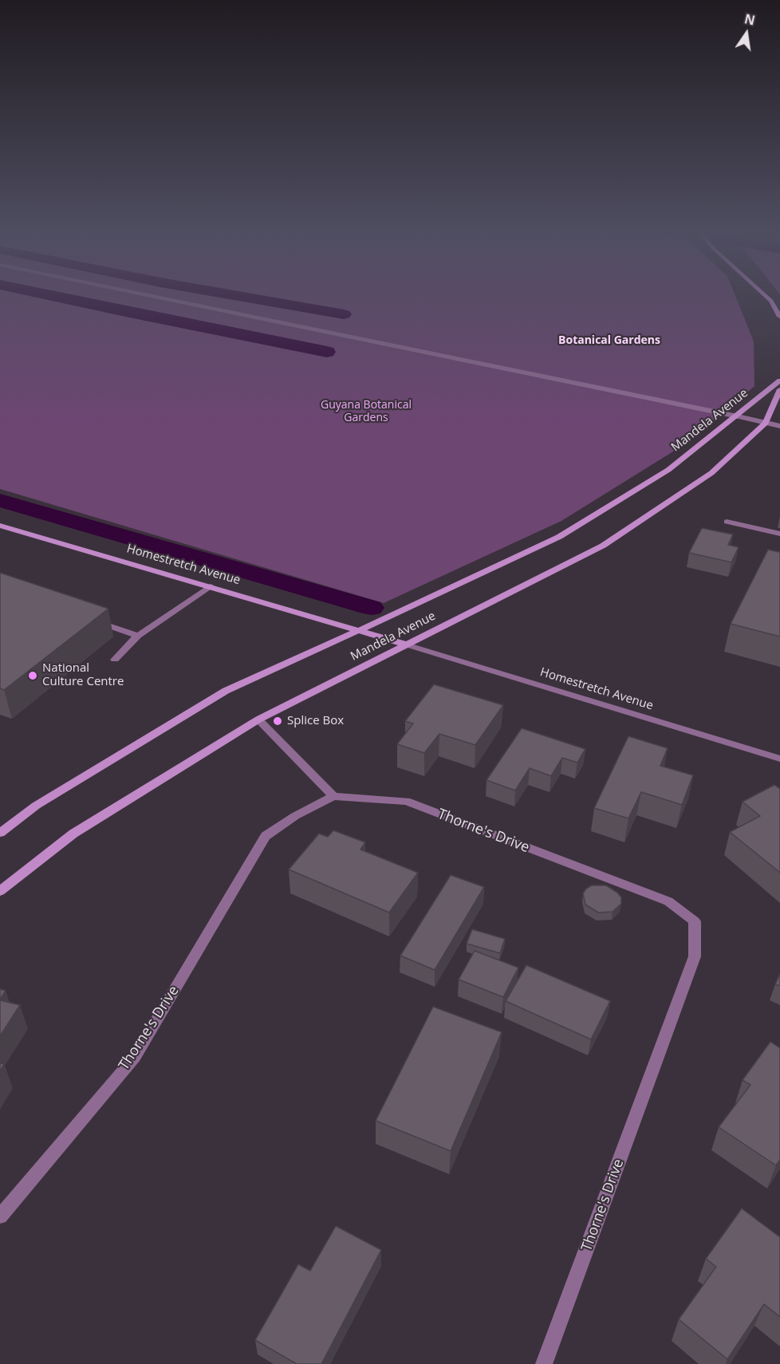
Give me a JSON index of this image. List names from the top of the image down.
{
  "streets": {
    "main road": ["Mandela Avenue", "Homestretch Avenue"],
    "street": ["Thorne's Drive"]
  },
  "crossings": [
    ["Mandela Avenue", "Homestretch Avenue"]
  ],
  "districts": ["Botanical Gardens"],
  "parks": ["Guyana Botanical Gardens"],
  "places": ["National Culture Centre", "Splice Box"],
  "north": "top"
}
